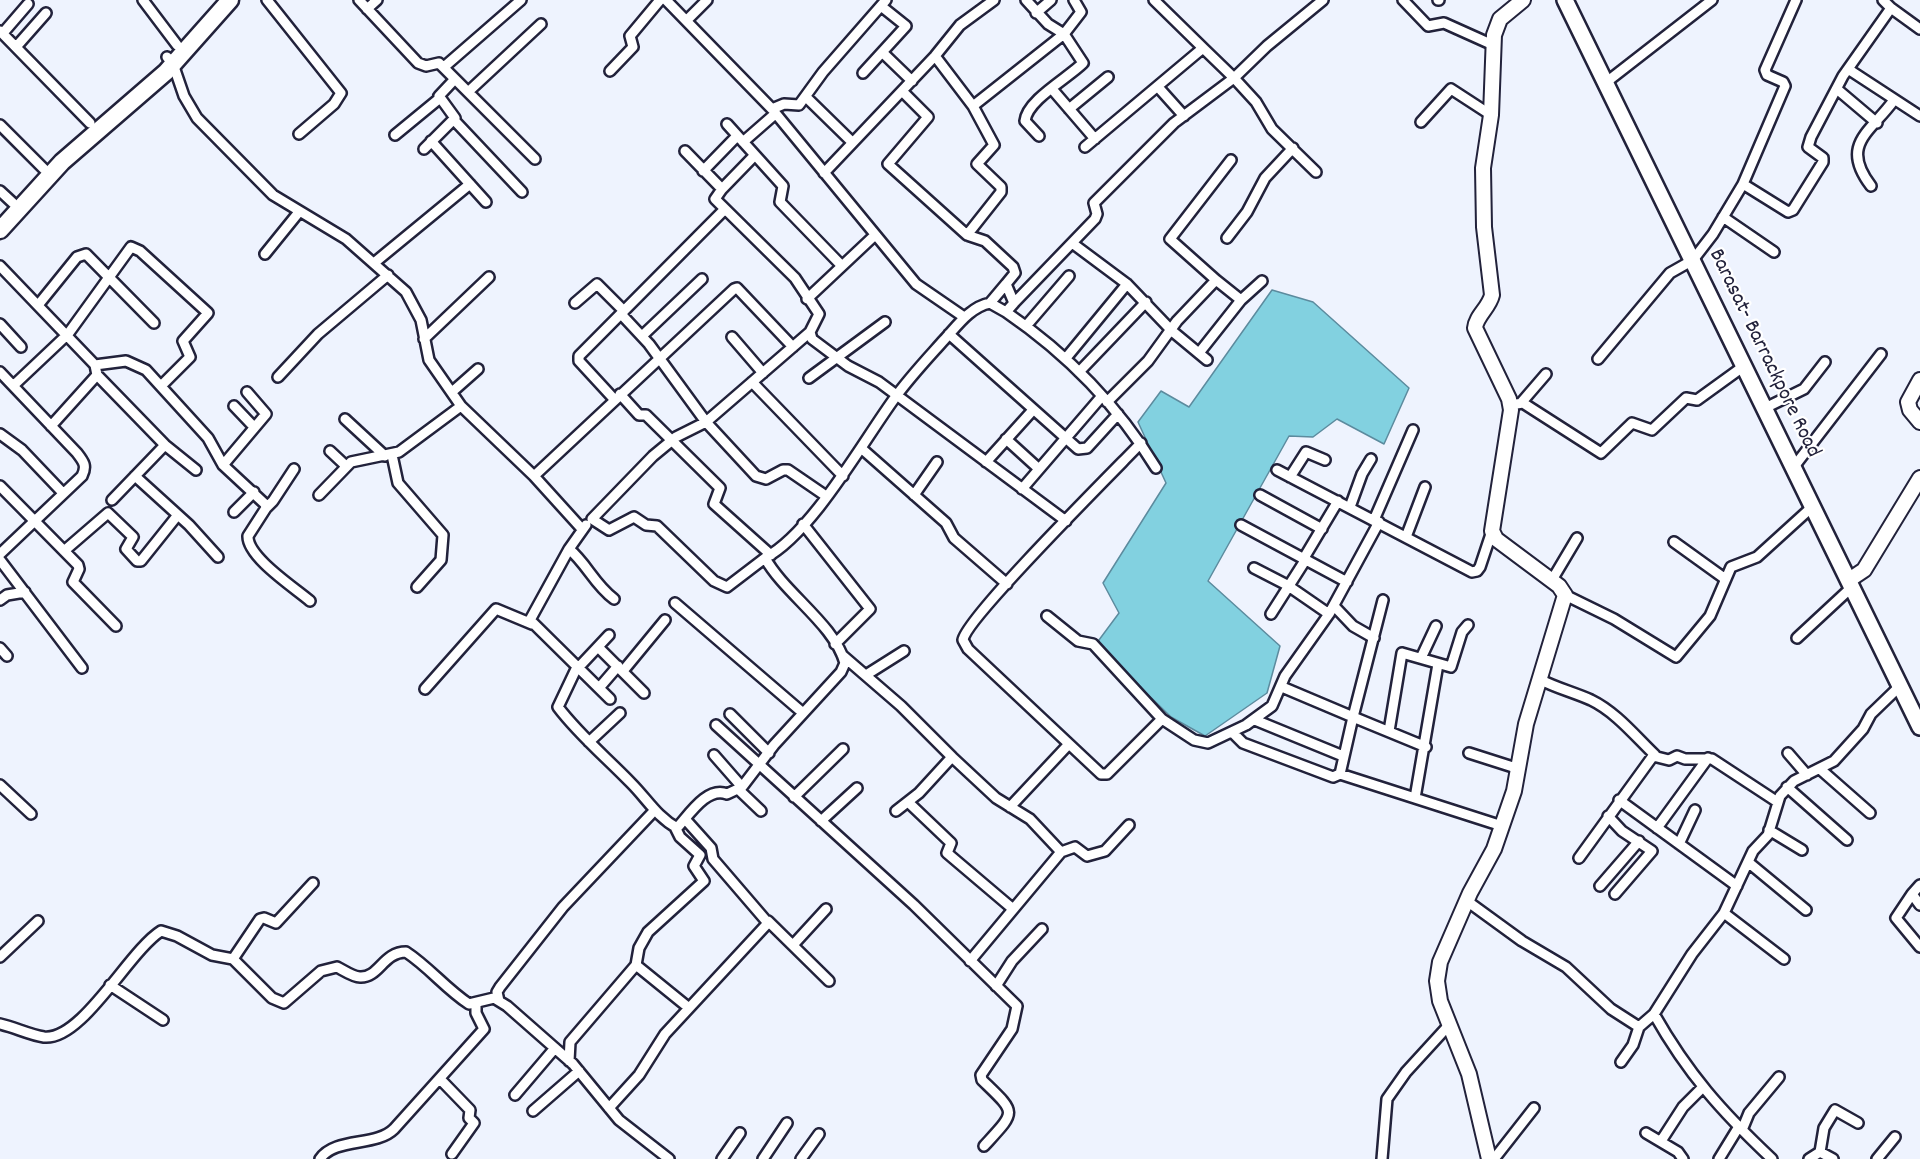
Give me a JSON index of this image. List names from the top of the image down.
{
  "streets": {
    "main road": ["Barasat- Barrackpore Road"]
  }
}
